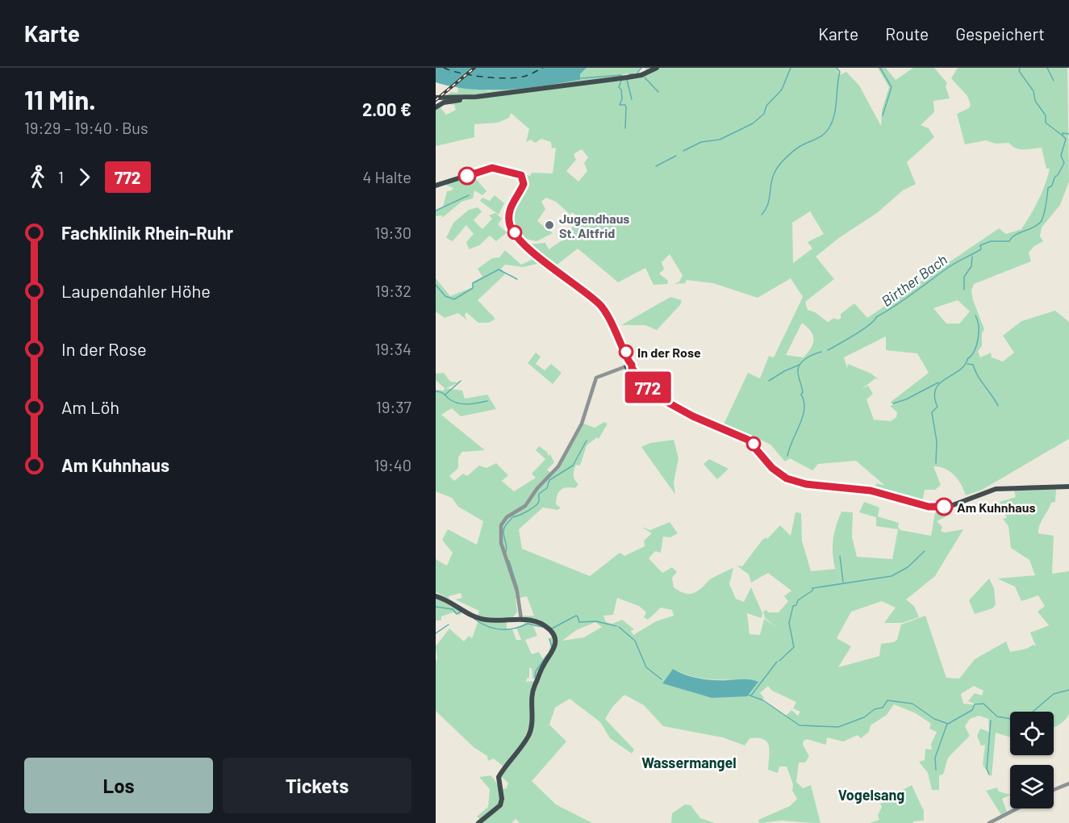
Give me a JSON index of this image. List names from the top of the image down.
{
  "districts": ["Wassermangel", "Vogelsang"],
  "water": ["Birther Bach"],
  "places": ["Jugendhaus St. Altfrid", "In der Rose", "Am Kuhnhaus"],
  "lines": ["bus line 772"],
  "page": {
    "header": "Karte",
    "nav": ["Karte", "Route", "Gespeichert"],
    "heading": ["11 Min.", "19:29 – 19:40 · Bus", "2.00 €"],
    "on_map": "772",
    "legs": ["1", "772", "4 Halte"],
    "list": [
      {
        "name": "Fachklinik Rhein-Ruhr",
        "value": "19:30"
      },
      {
        "name": "Laupendahler Höhe",
        "value": "19:32"
      },
      {
        "name": "In der Rose",
        "value": "19:34"
      },
      {
        "name": "Am Löh",
        "value": "19:37"
      },
      {
        "name": "Am Kuhnhaus",
        "value": "19:40"
      }
    ],
    "buttons": ["Los", "Tickets"]
  }
}
